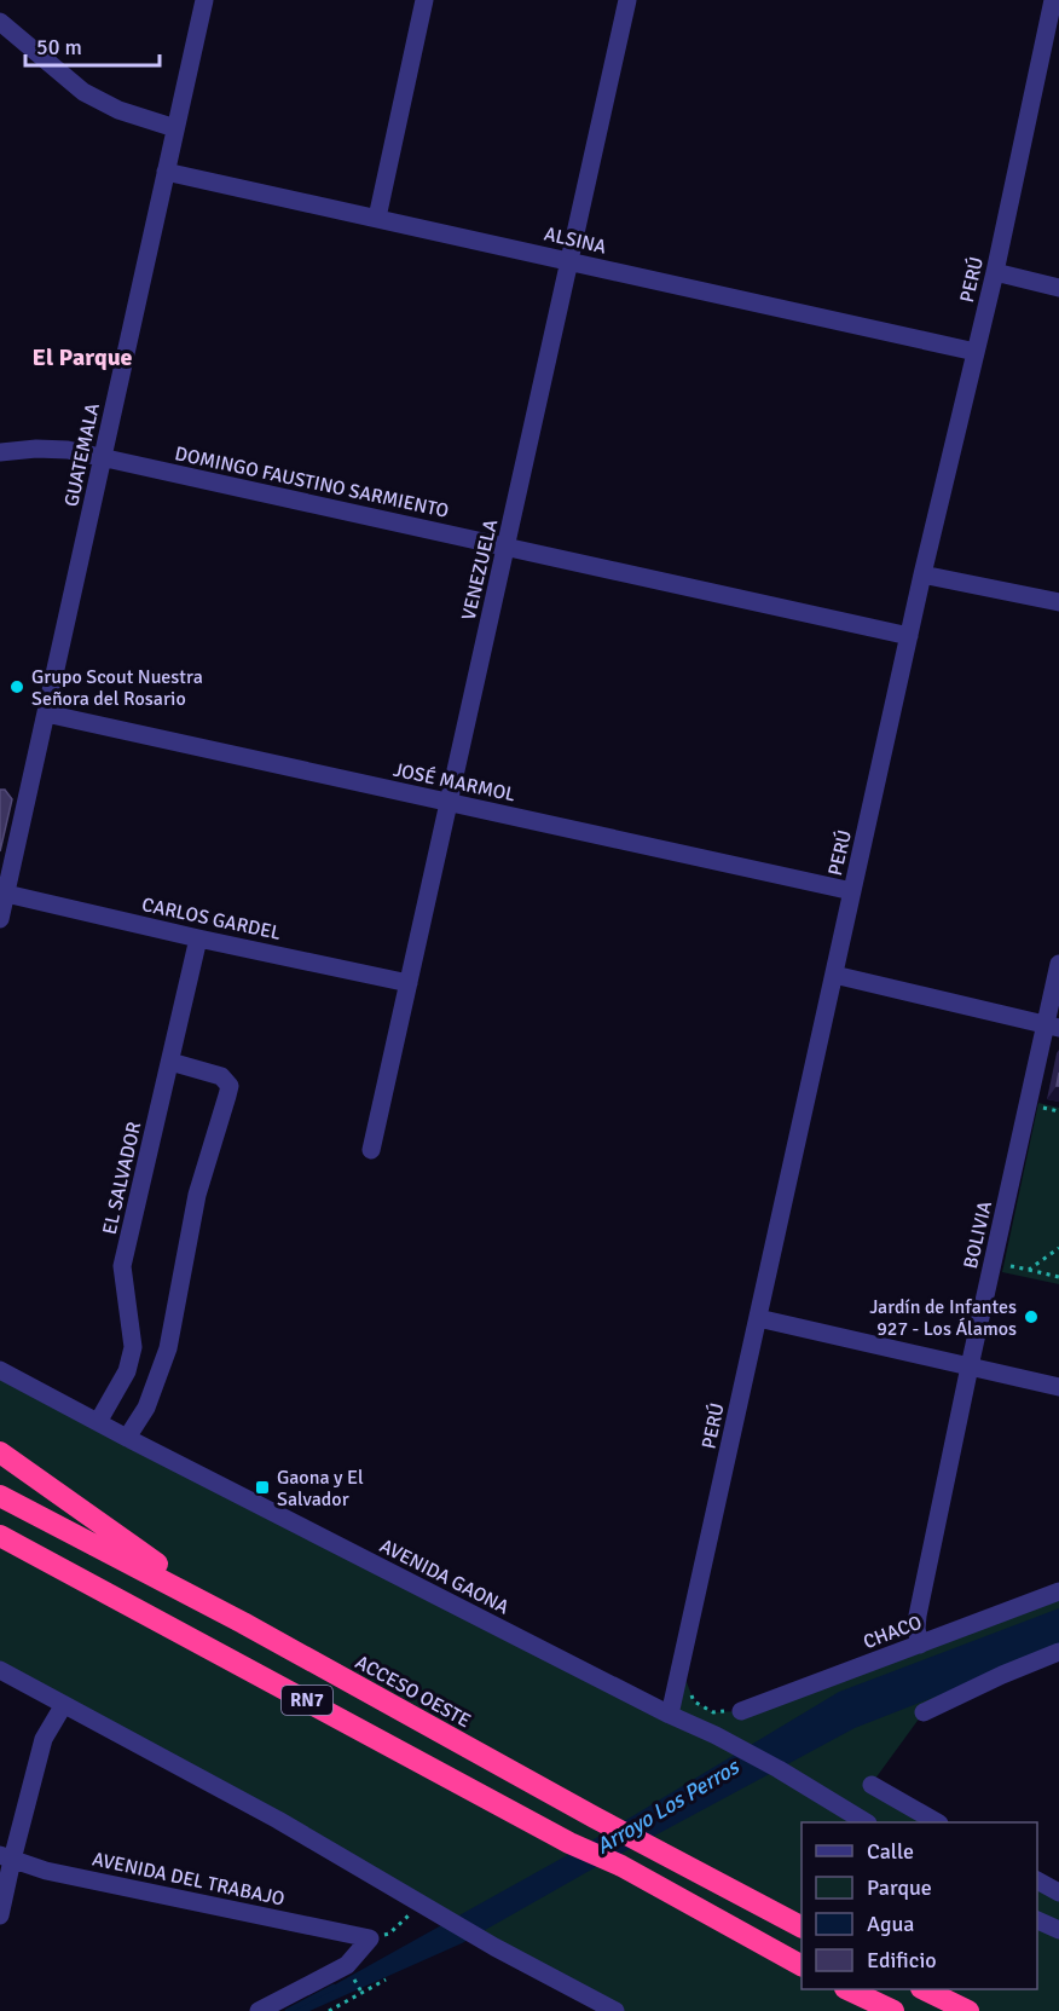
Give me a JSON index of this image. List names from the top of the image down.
{
  "streets": {
    "highway": ["ACCESO OESTE", "RN7"],
    "street": [
      "ALSINA",
      "PERÚ",
      "GUATEMALA",
      "DOMINGO FAUSTINO SARMIENTO",
      "VENEZUELA",
      "JOSÉ MARMOL",
      "CARLOS GARDEL",
      "EL SALVADOR",
      "BOLIVIA",
      "AVENIDA GAONA",
      "CHACO",
      "AVENIDA DEL TRABAJO"
    ]
  },
  "crossings": [
    ["ALSINA", "PERÚ"],
    ["ALSINA", "GUATEMALA"],
    ["ALSINA", "VENEZUELA"],
    ["PERÚ", "DOMINGO FAUSTINO SARMIENTO"],
    ["PERÚ", "JOSÉ MARMOL"],
    ["PERÚ", "AVENIDA GAONA"],
    ["GUATEMALA", "DOMINGO FAUSTINO SARMIENTO"],
    ["GUATEMALA", "JOSÉ MARMOL"],
    ["GUATEMALA", "CARLOS GARDEL"],
    ["DOMINGO FAUSTINO SARMIENTO", "VENEZUELA"],
    ["VENEZUELA", "JOSÉ MARMOL"],
    ["VENEZUELA", "CARLOS GARDEL"],
    ["CARLOS GARDEL", "EL SALVADOR"],
    ["EL SALVADOR", "AVENIDA GAONA"],
    ["BOLIVIA", "CHACO"]
  ],
  "districts": ["El Parque"],
  "water": ["Arroyo Los Perros"],
  "places": {
    "other": ["Grupo Scout Nuestra Señora del Rosario", "Jardín de Infantes 927 - Los Álamos"],
    "transit": ["Gaona y El Salvador"]
  },
  "legend": [
    "Calle",
    "Parque",
    "Agua",
    "Edificio"
  ],
  "scale_bar": "50 m"
}
